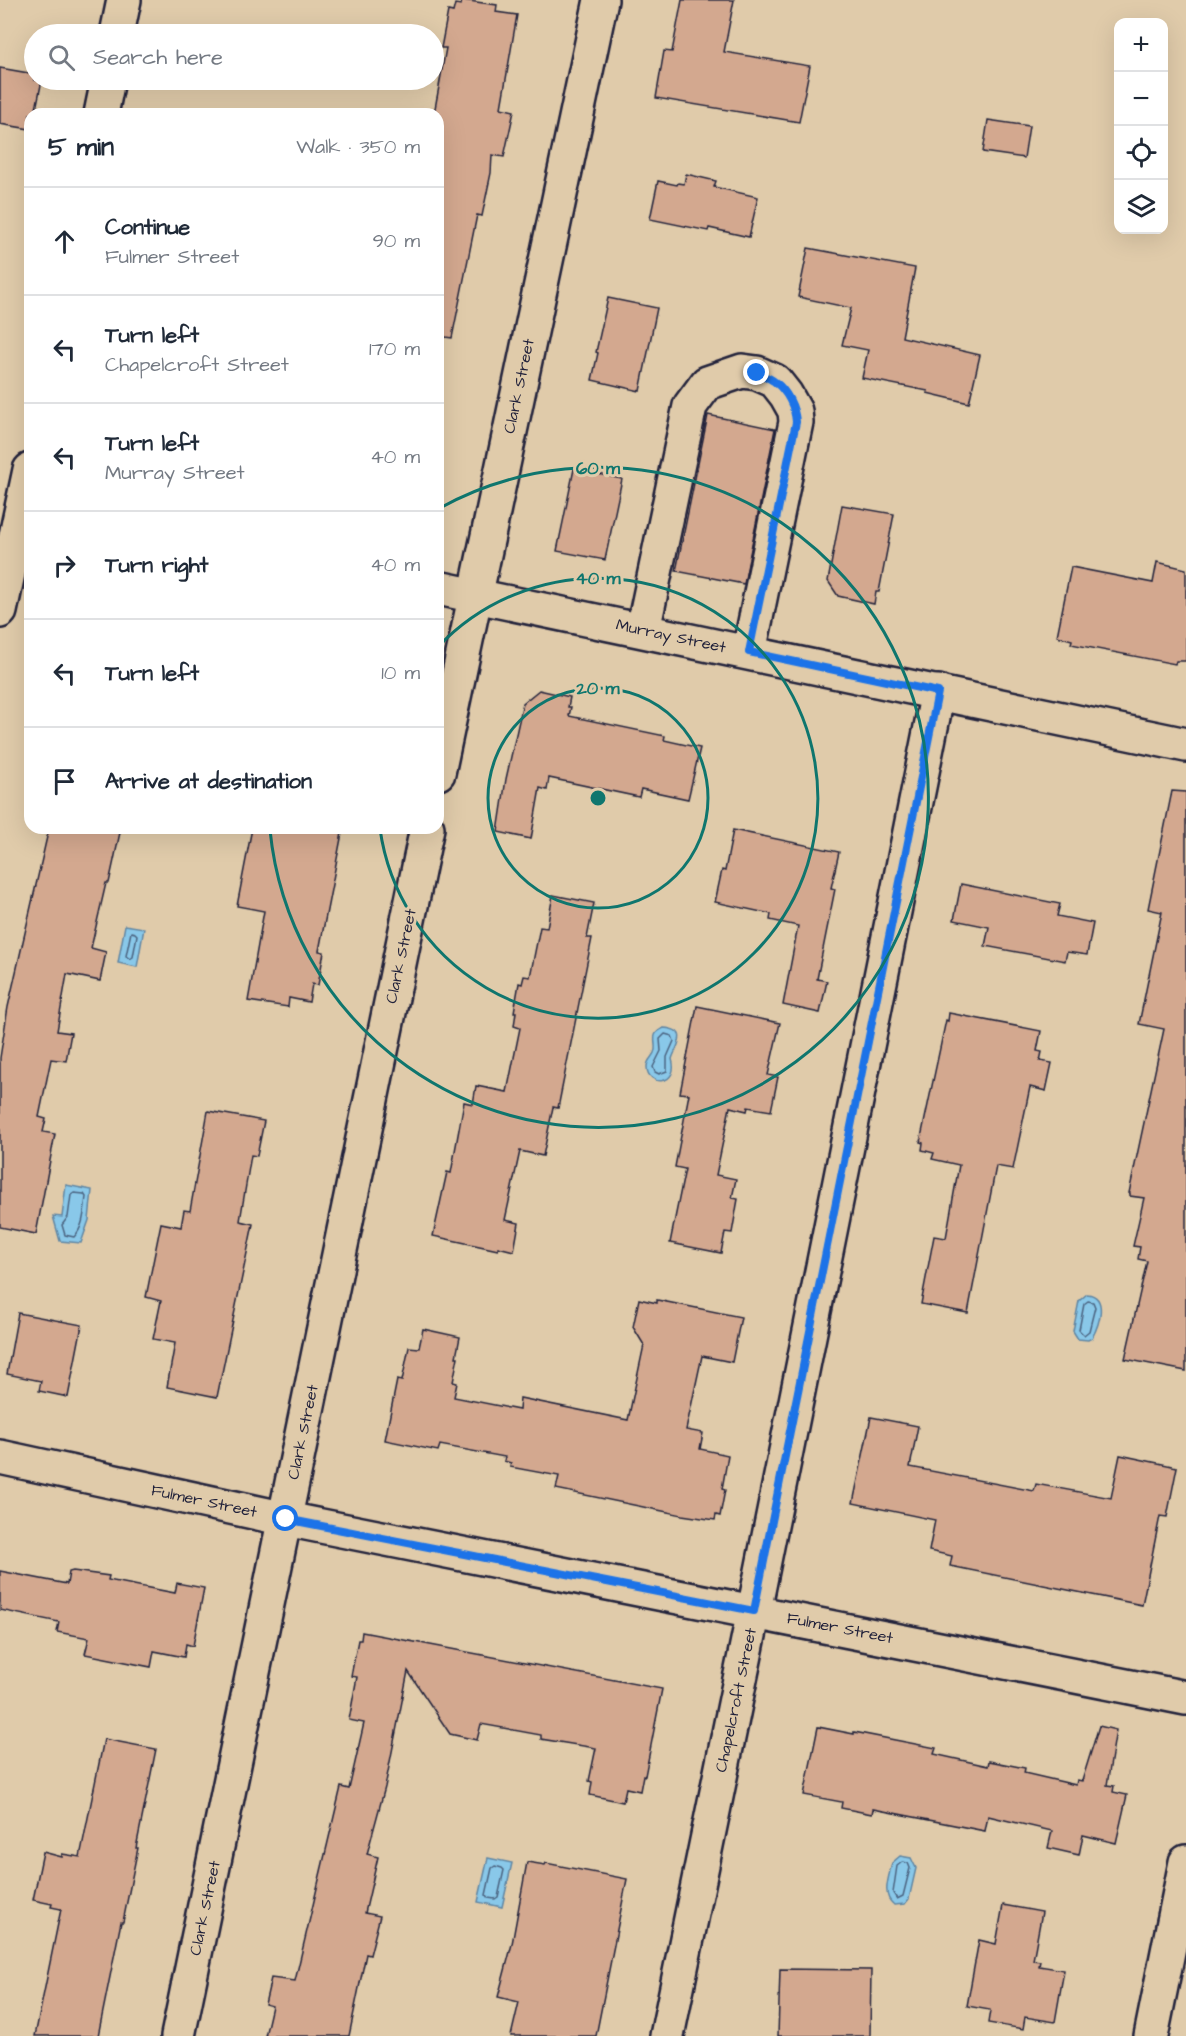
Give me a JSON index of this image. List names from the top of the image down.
{
  "streets": {
    "street": [
      "Clark Street",
      "Murray Street",
      "Fulmer Street",
      "Chapelcroft Street"
    ]
  },
  "crossings": [
    ["Clark Street", "Murray Street"],
    ["Clark Street", "Fulmer Street"],
    ["Murray Street", "Chapelcroft Street"],
    ["Fulmer Street", "Chapelcroft Street"]
  ],
  "page": {
    "map_buttons": ["+", "−"],
    "search": "Search here",
    "heading": ["5 min", "Walk · 350 m"],
    "list": [
      ["Continue", "Fulmer Street", "90 m"],
      ["Turn left", "Chapelcroft Street", "170 m"],
      ["Turn left", "Murray Street", "40 m"],
      ["Turn right", "40 m"],
      ["Turn left", "10 m"],
      "Arrive at destination"
    ]
  },
  "rings": ["60 m", "40 m", "20 m"]
}
